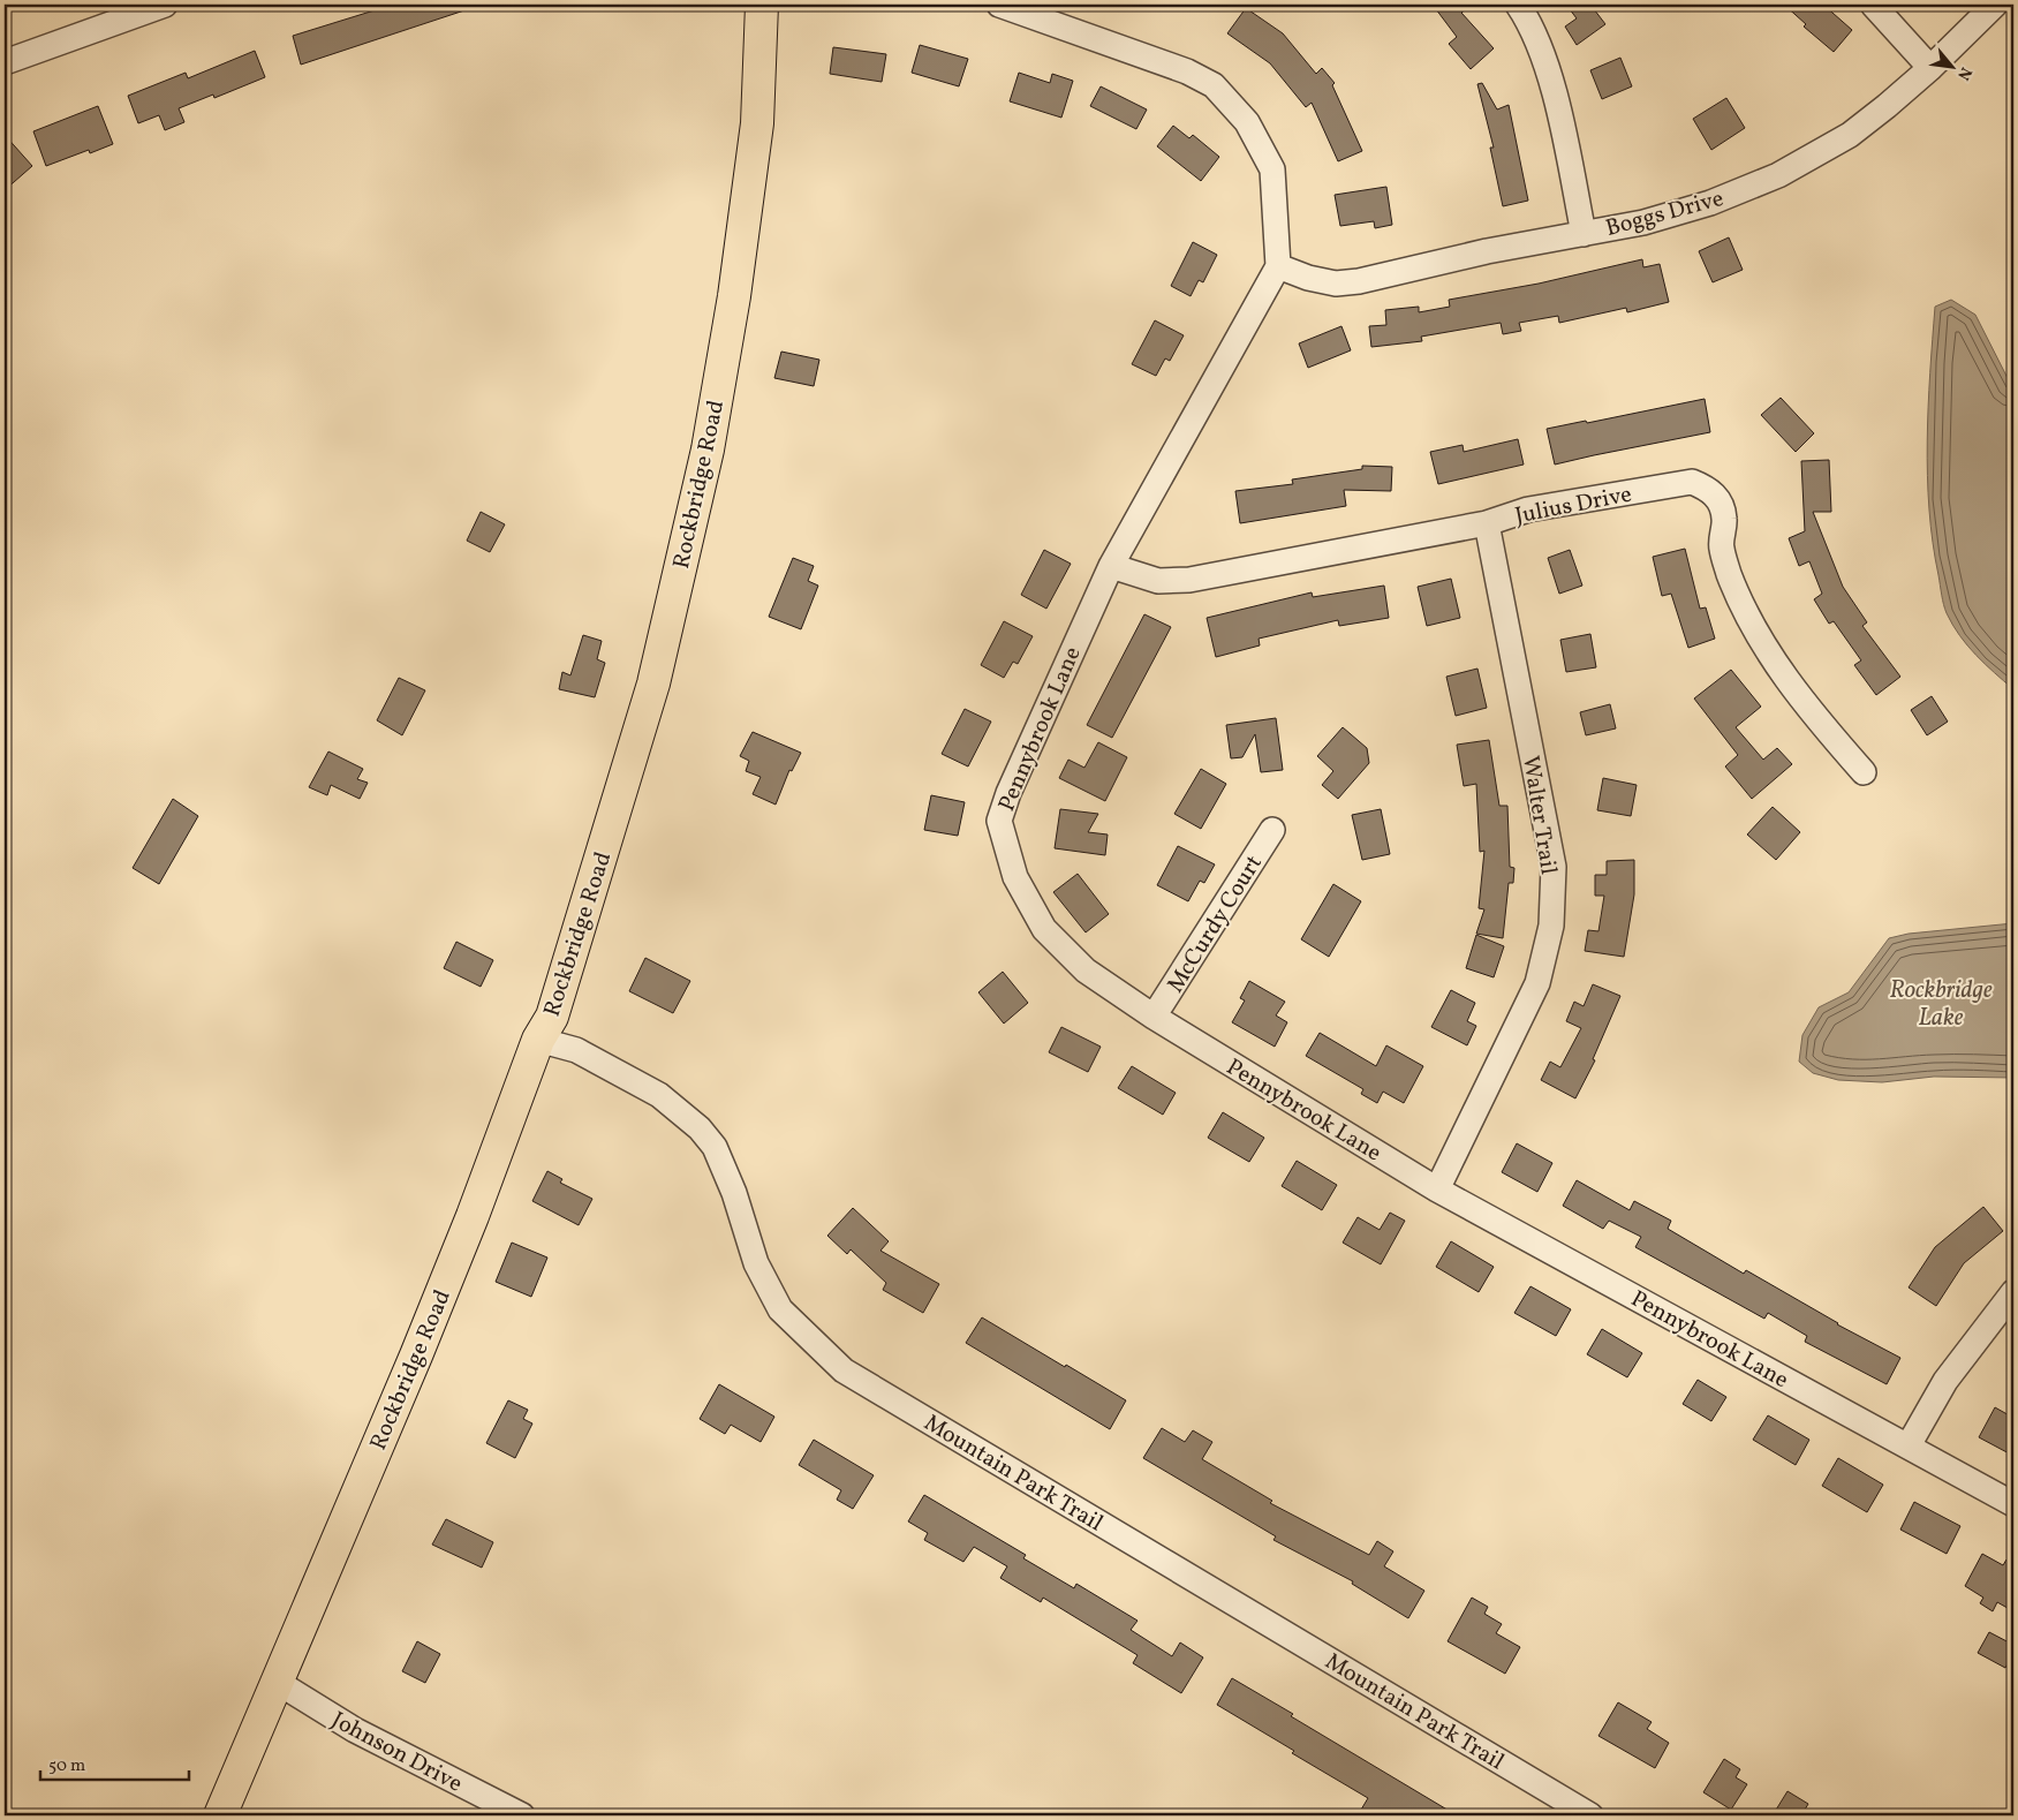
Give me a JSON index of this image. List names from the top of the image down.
{
  "streets": {
    "main road": ["Rockbridge Road"],
    "street": [
      "Boggs Drive",
      "Julius Drive",
      "Pennybrook Lane",
      "Walter Trail",
      "McCurdy Court",
      "Mountain Park Trail",
      "Johnson Drive"
    ]
  },
  "crossings": [
    ["Boggs Drive", "Pennybrook Lane"],
    ["Rockbridge Road", "Mountain Park Trail"],
    ["Rockbridge Road", "Johnson Drive"],
    ["Julius Drive", "Pennybrook Lane"],
    ["Julius Drive", "Walter Trail"],
    ["Pennybrook Lane", "Walter Trail"],
    ["Pennybrook Lane", "McCurdy Court"]
  ],
  "water": ["Rockbridge Lake"],
  "scale_bar": "50 m",
  "north": "bottom right"
}
